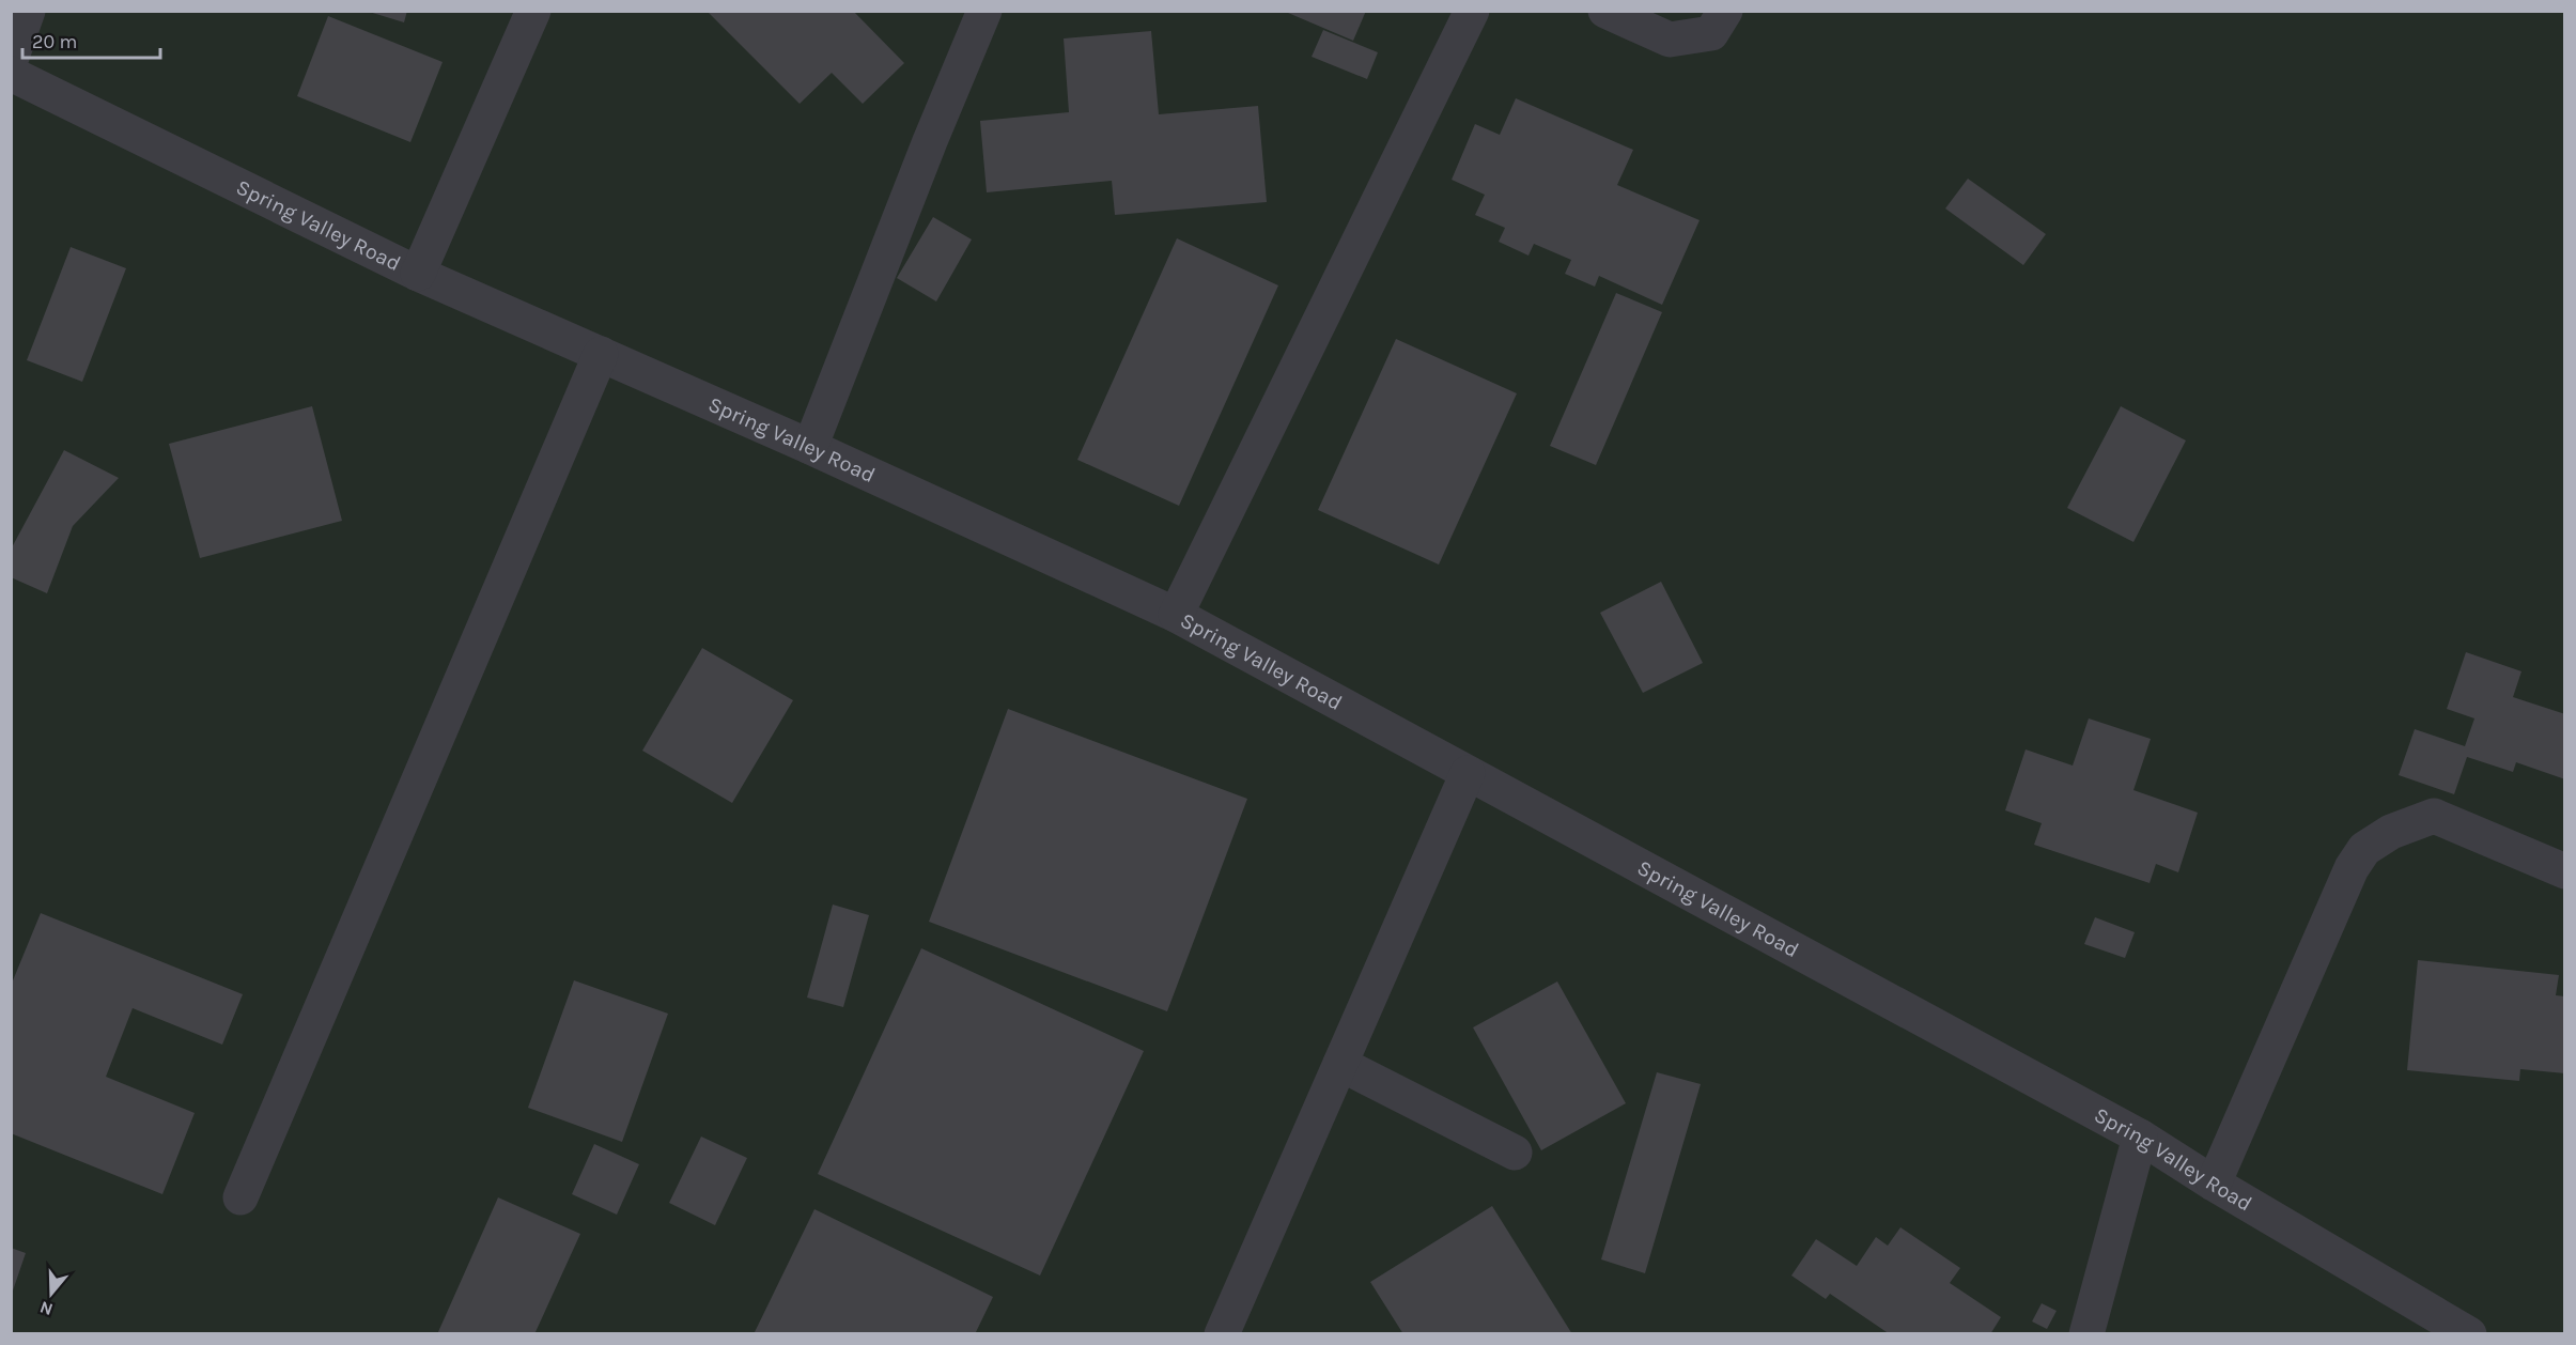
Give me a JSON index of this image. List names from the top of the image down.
{
  "streets": {
    "street": ["Spring Valley Road"]
  },
  "scale_bar": "20 m",
  "north": "bottom"
}
